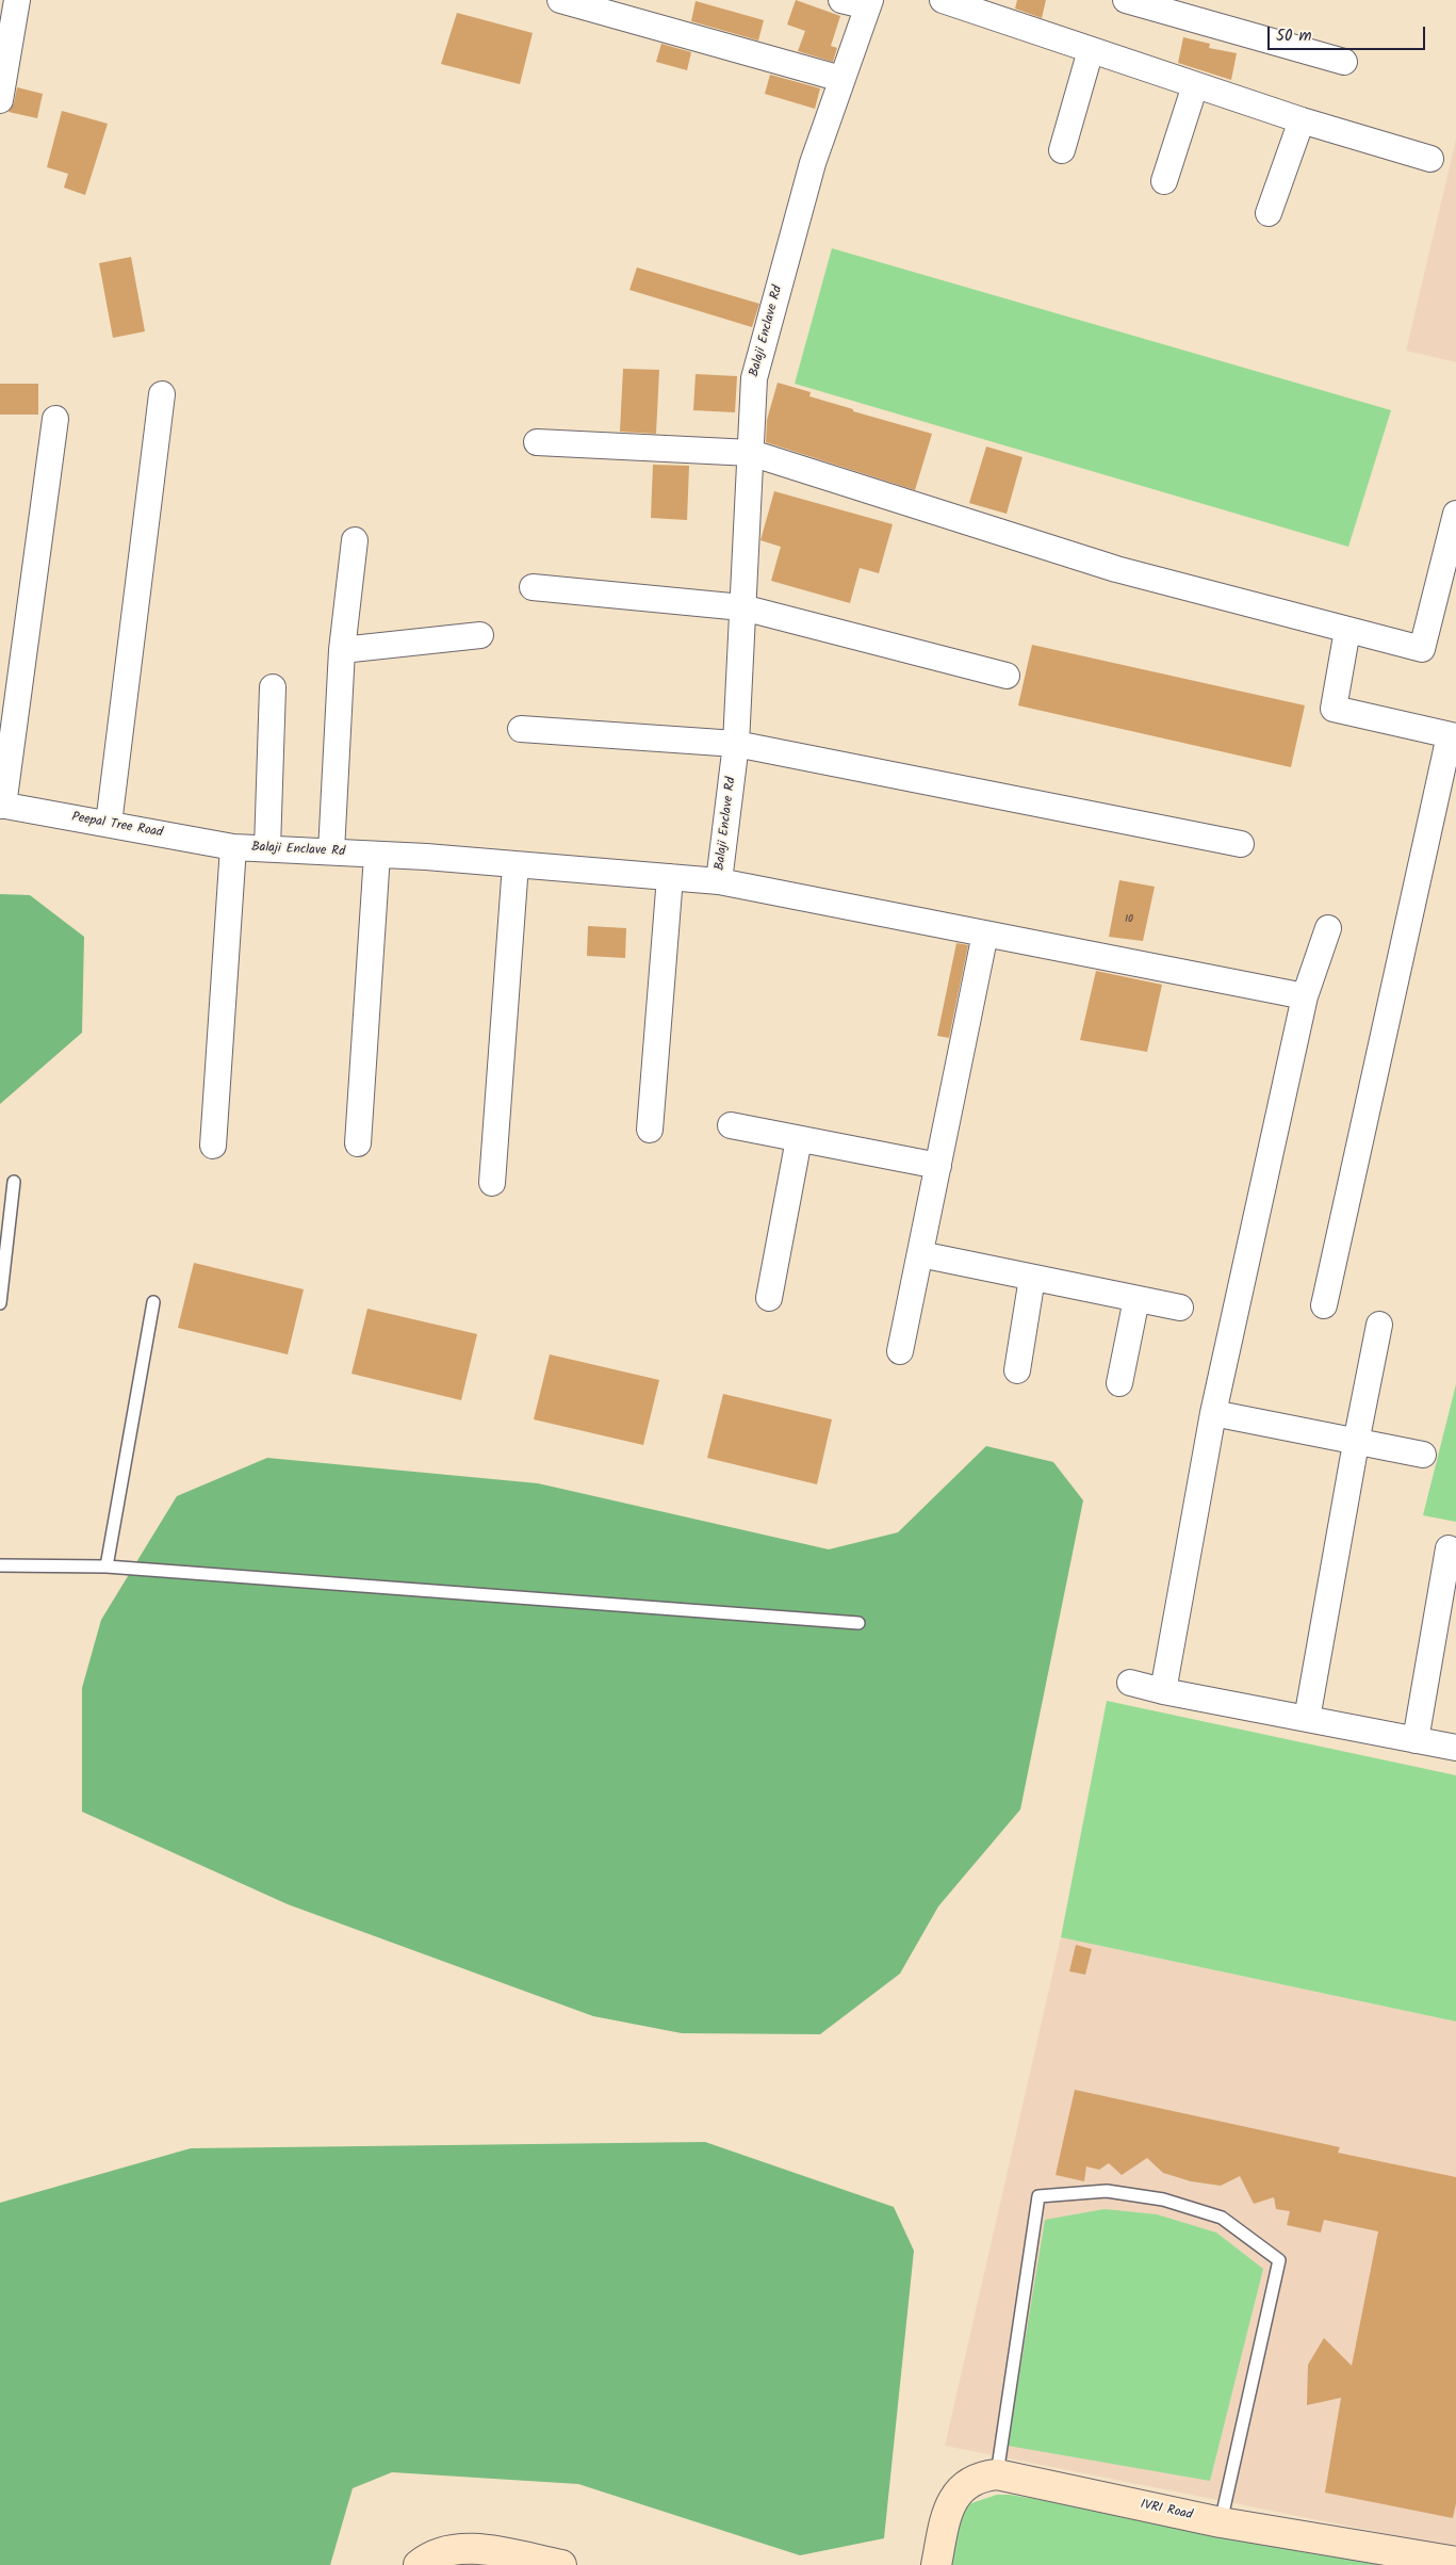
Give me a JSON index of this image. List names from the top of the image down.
{
  "streets": {
    "main road": ["IVRI Road"],
    "street": ["Balaji Enclave Rd", "Peepal Tree Road"]
  },
  "crossings": [
    ["Balaji Enclave Rd", "Peepal Tree Road"]
  ],
  "house_numbers": ["10"],
  "scale_bar": "50 m"
}
